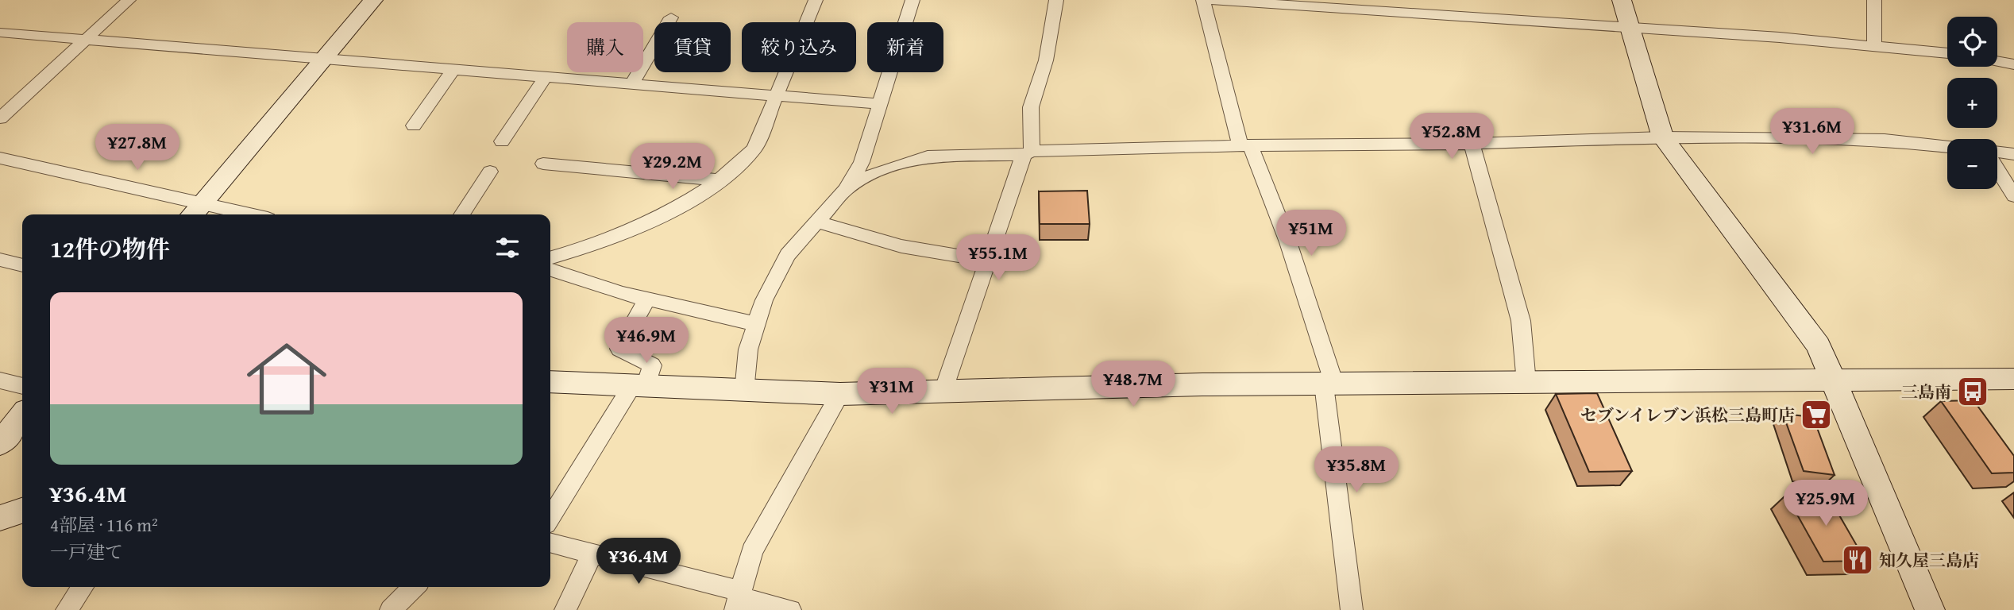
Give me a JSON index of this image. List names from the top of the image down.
{
  "places": {
    "bus stop": ["三島南"],
    "supermarket": ["セブンイレブン浜松三島町店"],
    "restaurant": ["知久屋三島店"]
  },
  "page": {
    "map_buttons": ["+", "−"],
    "chip": [
      "購入",
      "賃貸",
      "絞り込み",
      "新着"
    ],
    "price": [
      "¥31.6M",
      "¥52.8M",
      "¥27.8M",
      "¥29.2M",
      "¥51M",
      "¥55.1M",
      "¥46.9M",
      "¥48.7M",
      "¥31M",
      "¥35.8M",
      "¥25.9M",
      "¥36.4M"
    ],
    "heading": "12件の物件",
    "list": [
      {
        "name": "¥36.4M",
        "note": "4部屋 · 116 m² · 一戸建て"
      }
    ]
  }
}
